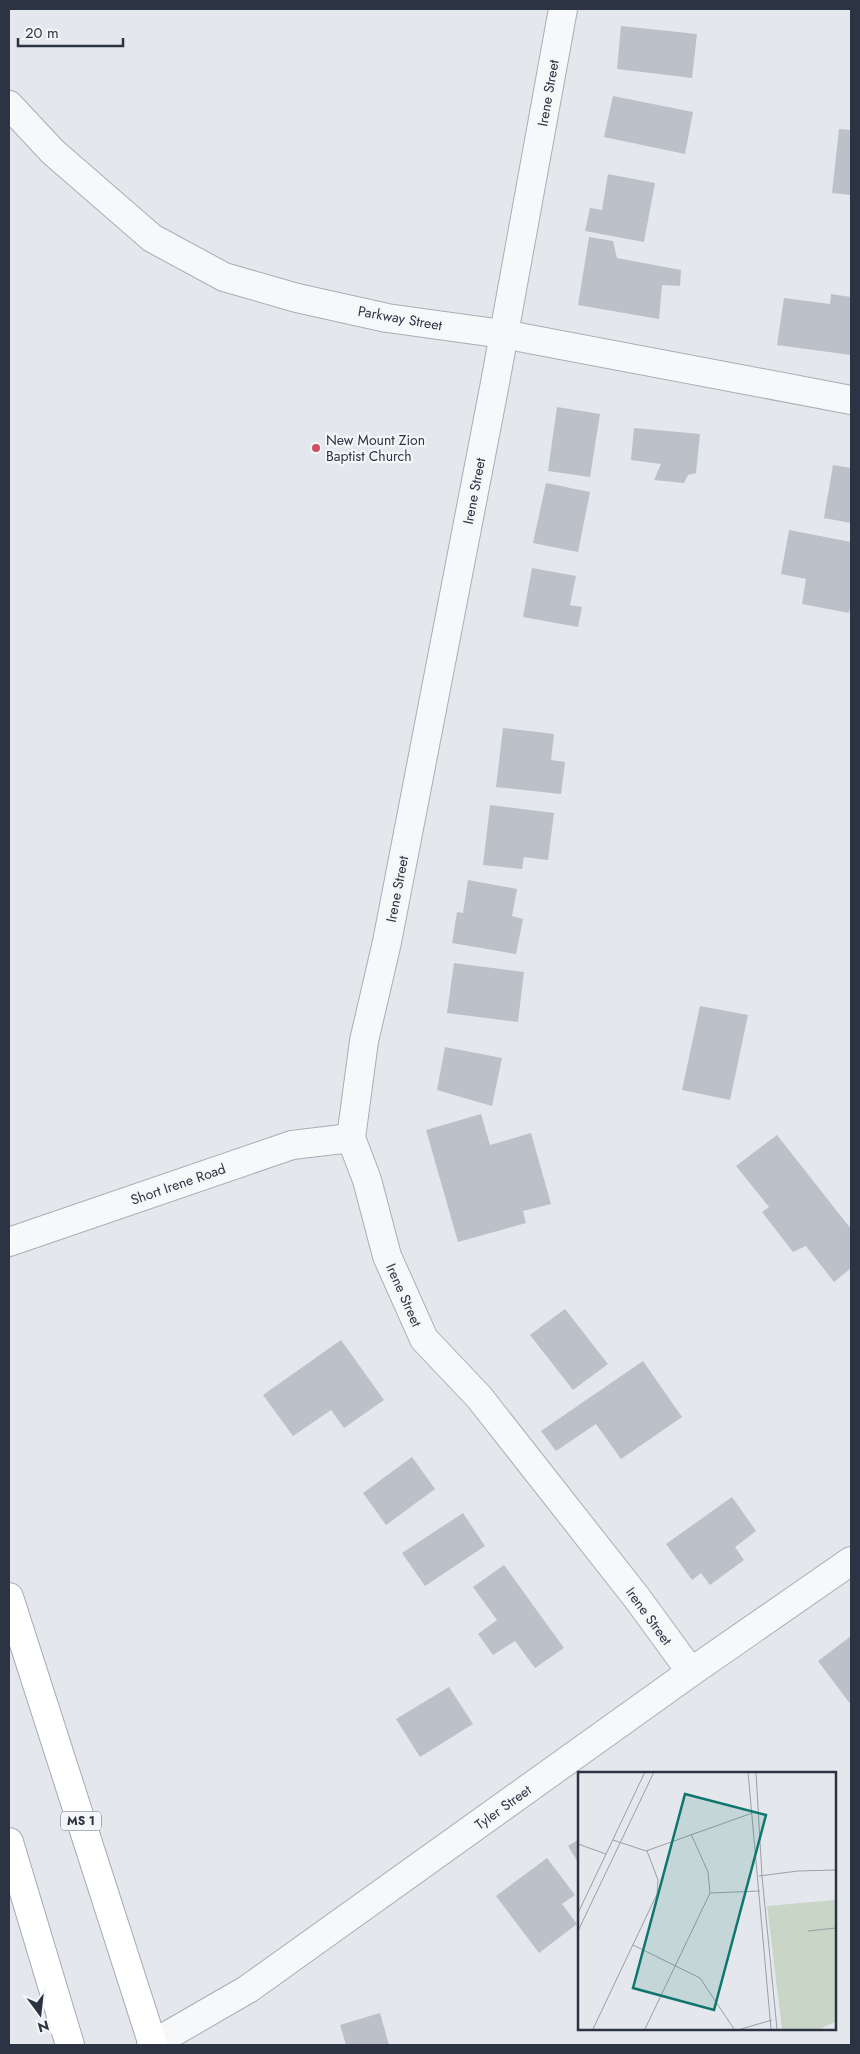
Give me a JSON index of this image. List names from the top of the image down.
{
  "streets": {
    "main road": ["MS 1"],
    "street": [
      "Irene Street",
      "Parkway Street",
      "Short Irene Road",
      "Tyler Street"
    ]
  },
  "crossings": [
    ["Irene Street", "Parkway Street"],
    ["Irene Street", "Short Irene Road"],
    ["Irene Street", "Tyler Street"],
    ["Tyler Street", "MS 1"]
  ],
  "places": ["New Mount Zion Baptist Church"],
  "scale_bar": "20 m",
  "north": "bottom"
}
